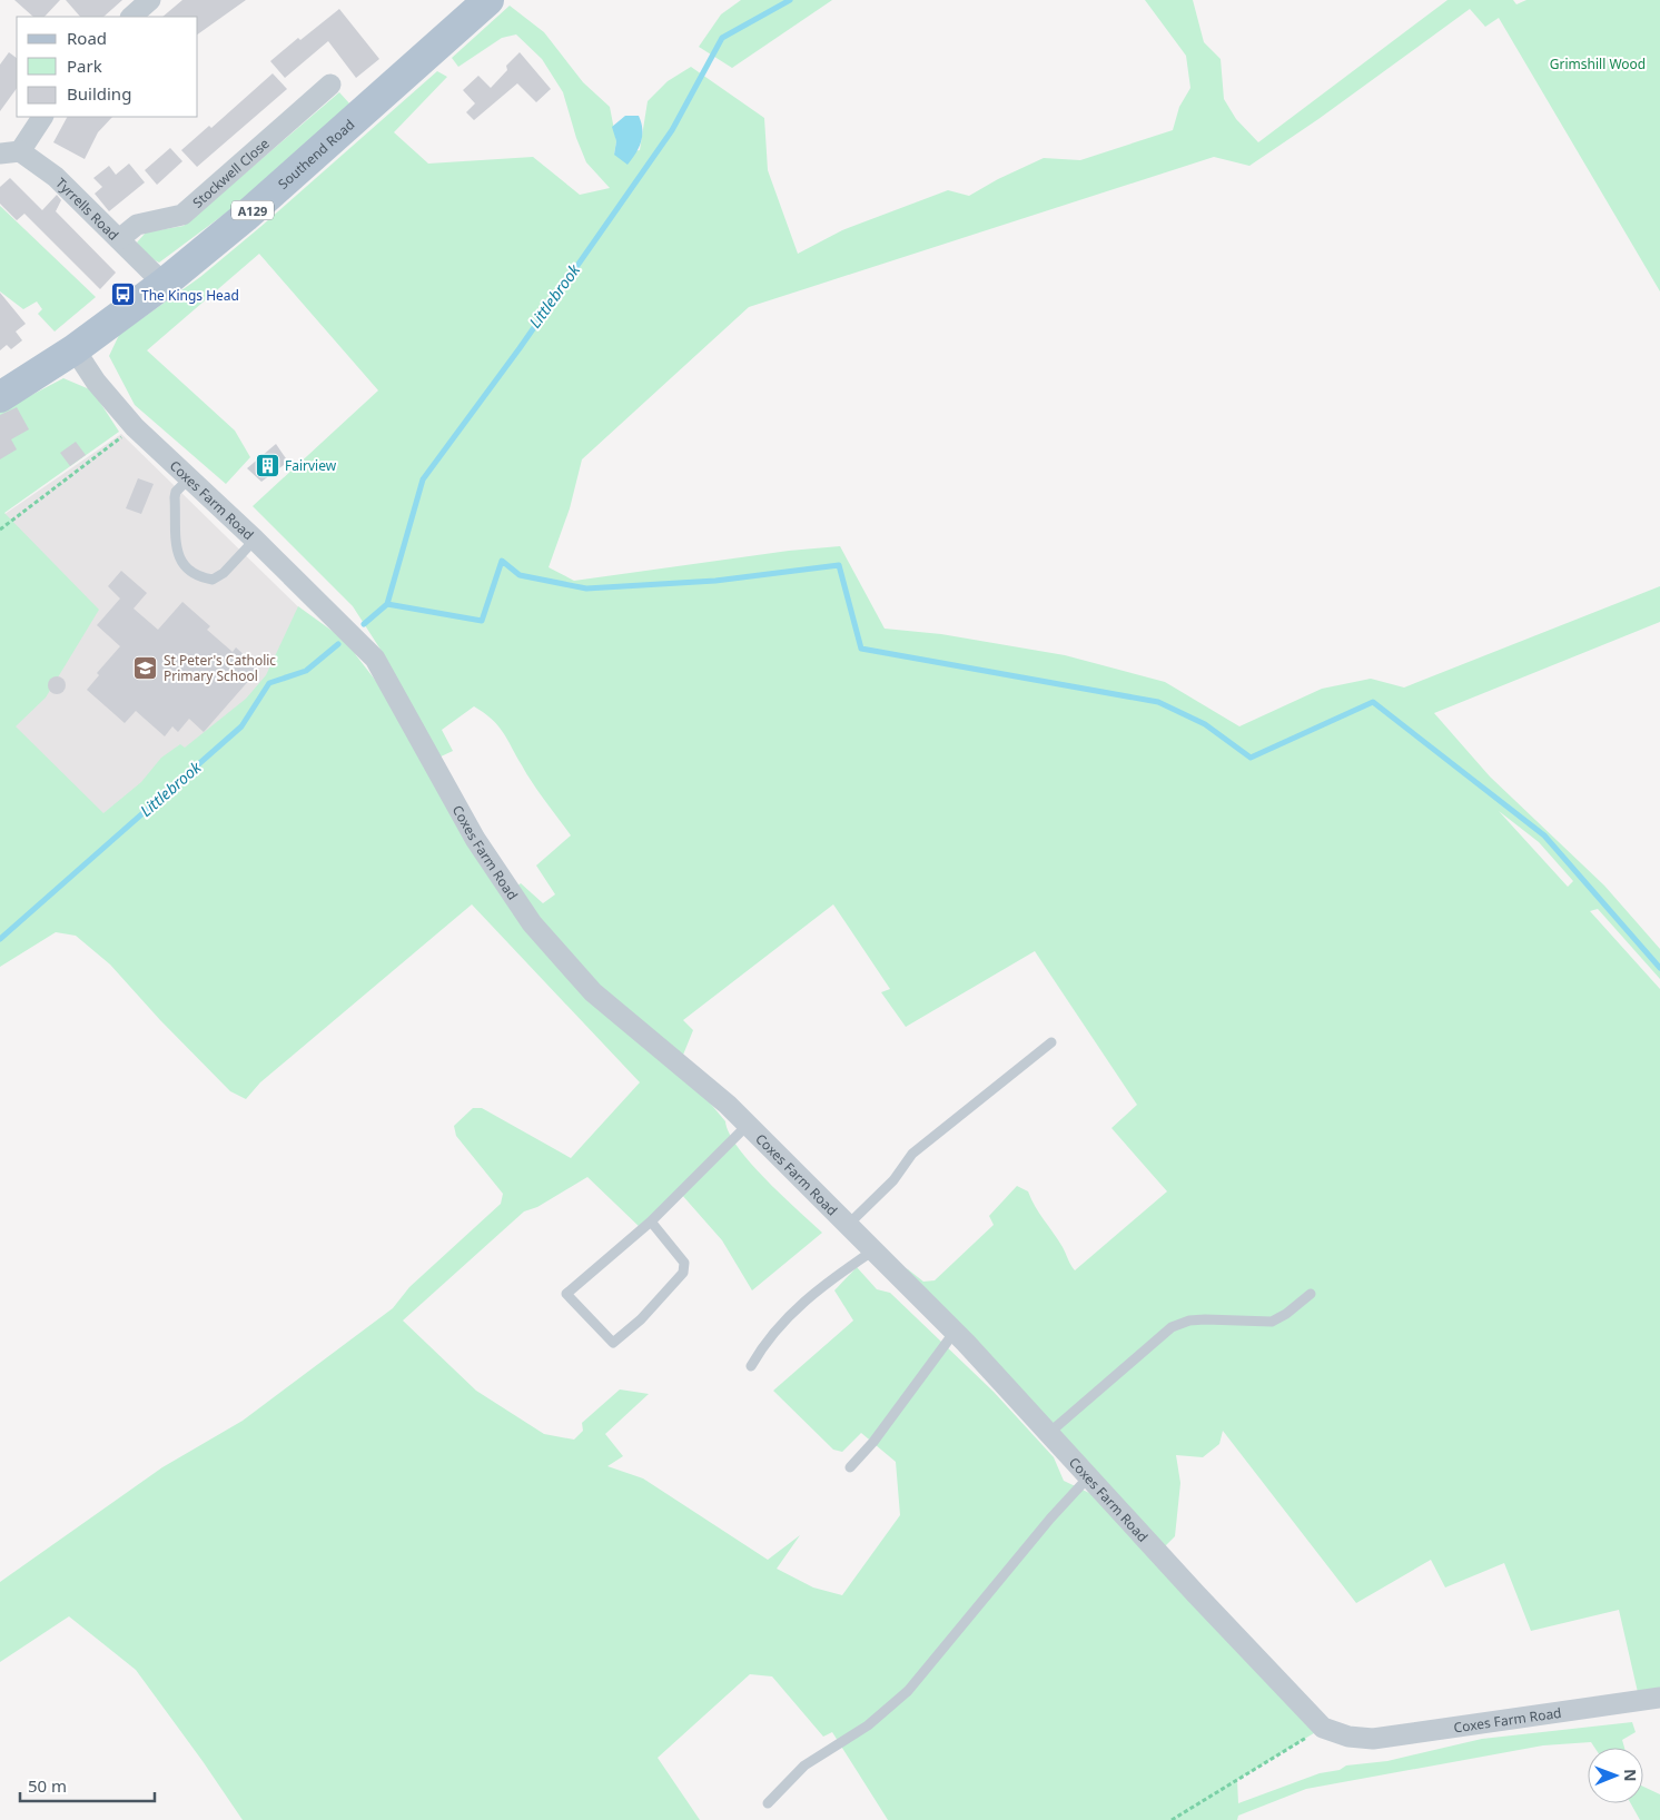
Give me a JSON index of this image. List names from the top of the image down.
{
  "streets": {
    "main road": ["Southend Road", "A129"],
    "street": ["Stockwell Close", "Tyrrells Road", "Coxes Farm Road"]
  },
  "crossings": [
    ["Southend Road", "Tyrrells Road"],
    ["Southend Road", "Coxes Farm Road"],
    ["Stockwell Close", "Tyrrells Road"]
  ],
  "water": ["Littlebrook"],
  "parks": ["Grimshill Wood"],
  "places": {
    "bus stop": ["The Kings Head"],
    "building": ["Fairview"],
    "school or university": ["St Peter's Catholic Primary School"]
  },
  "legend": ["Road", "Park", "Building"],
  "scale_bar": "50 m",
  "north": "right"
}
